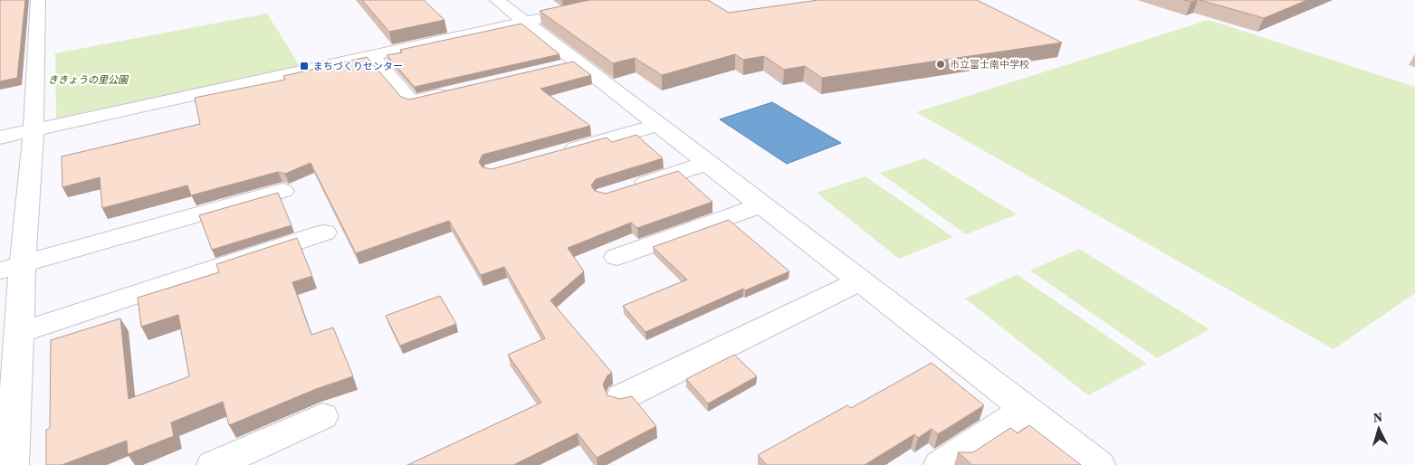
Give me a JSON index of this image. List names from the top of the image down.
{
  "parks": ["ききょうの里公園"],
  "places": {
    "other": ["市立富士南中学校"],
    "transit": ["まちづくりセンター"]
  },
  "north": "top"
}
